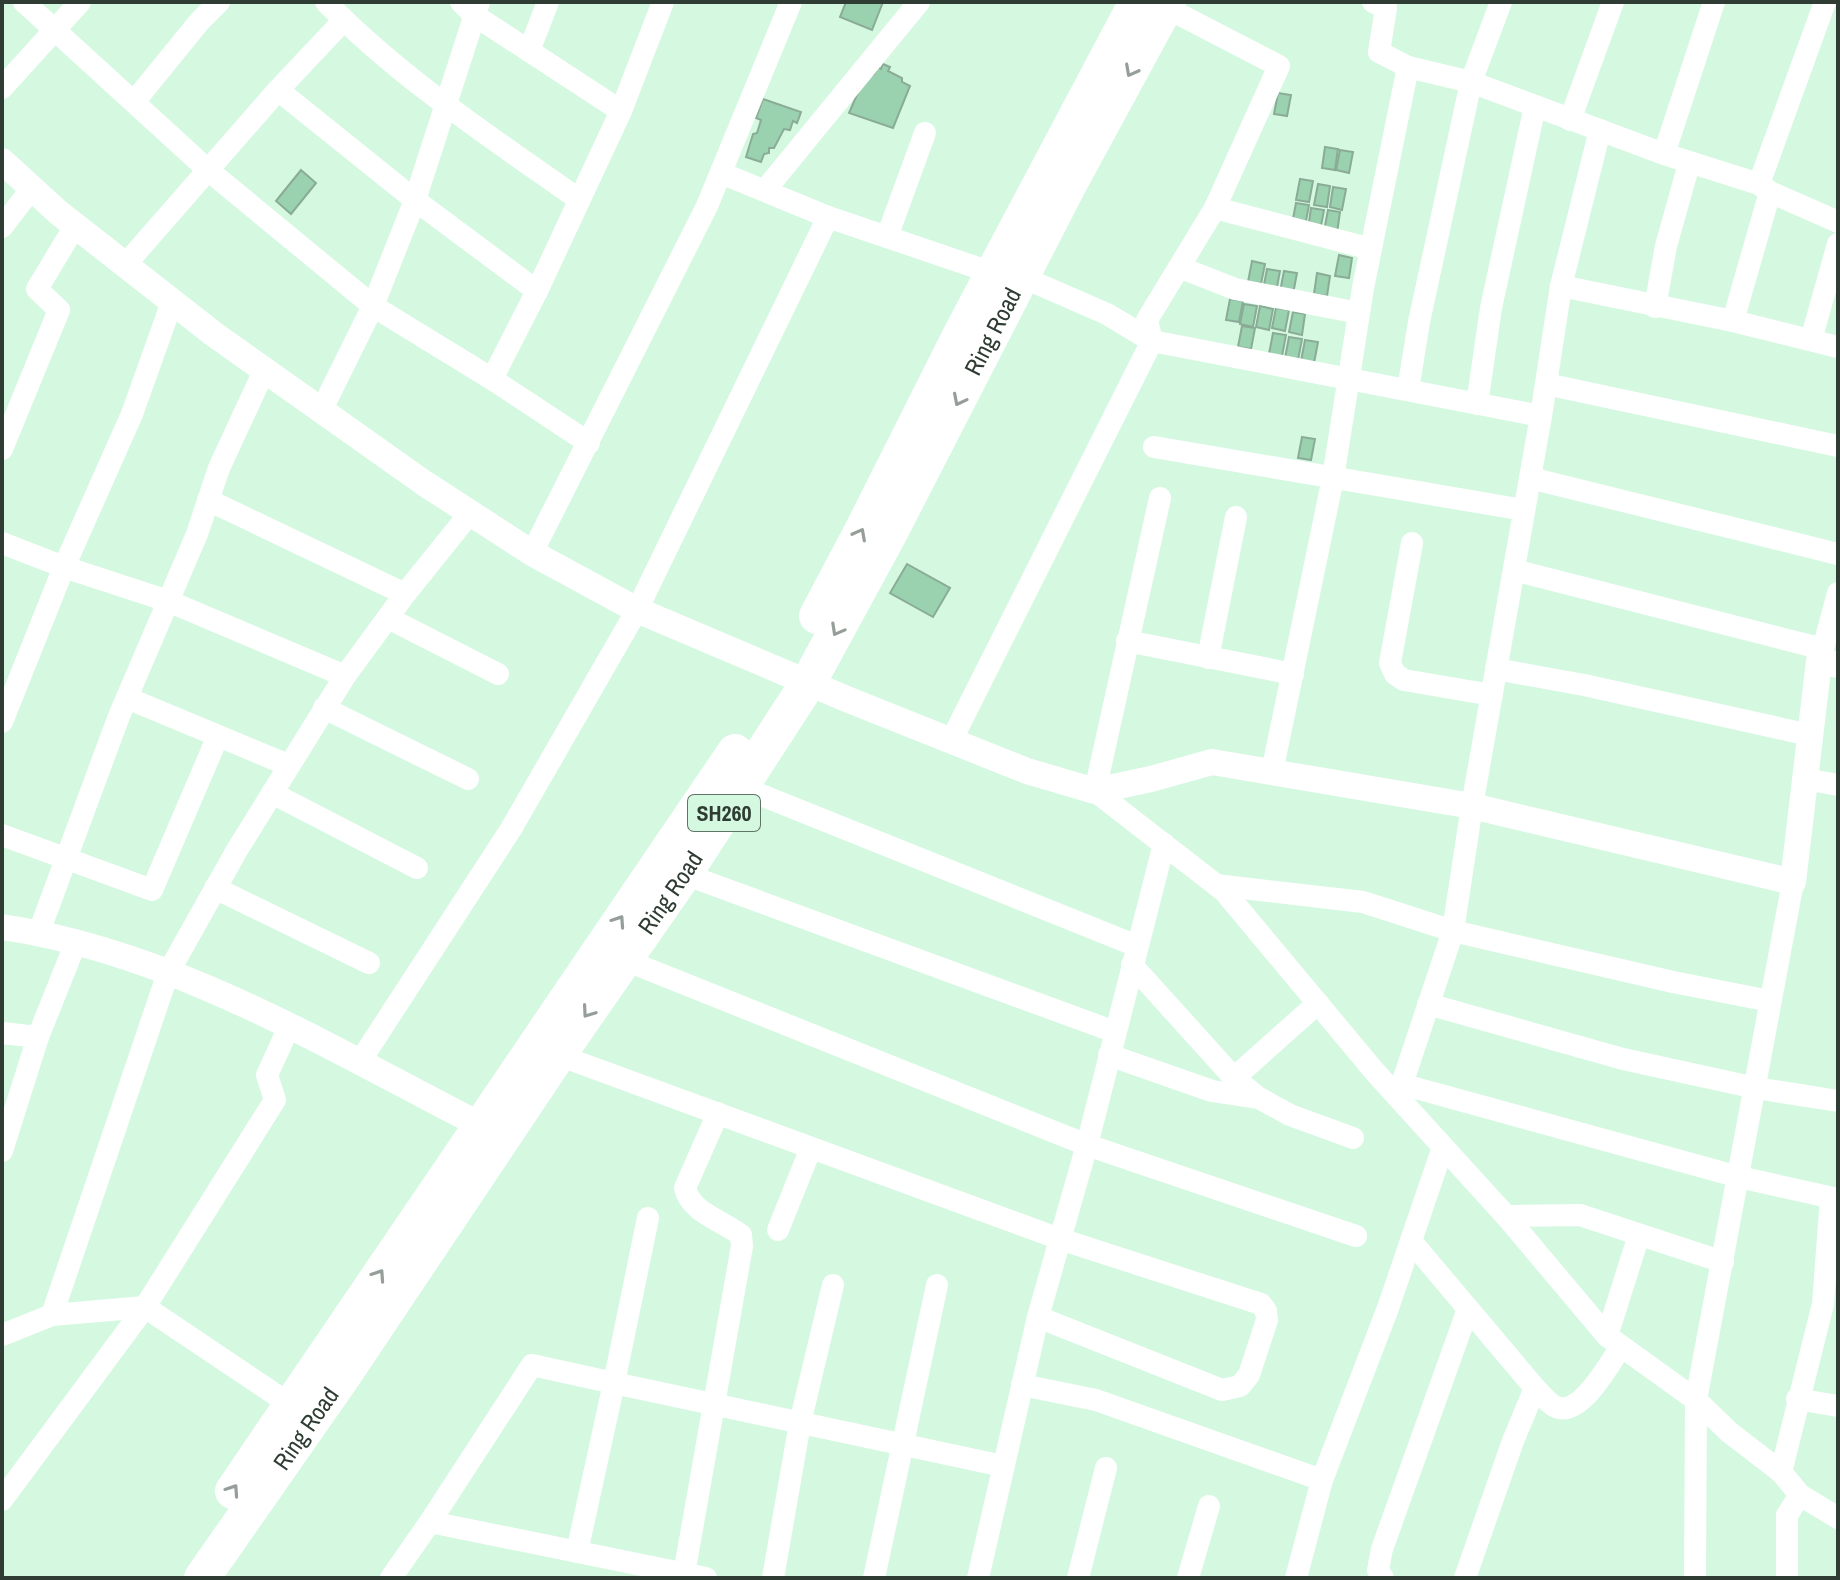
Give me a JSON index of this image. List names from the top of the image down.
{
  "streets": {
    "highway": ["Ring Road", "SH260"]
  }
}
